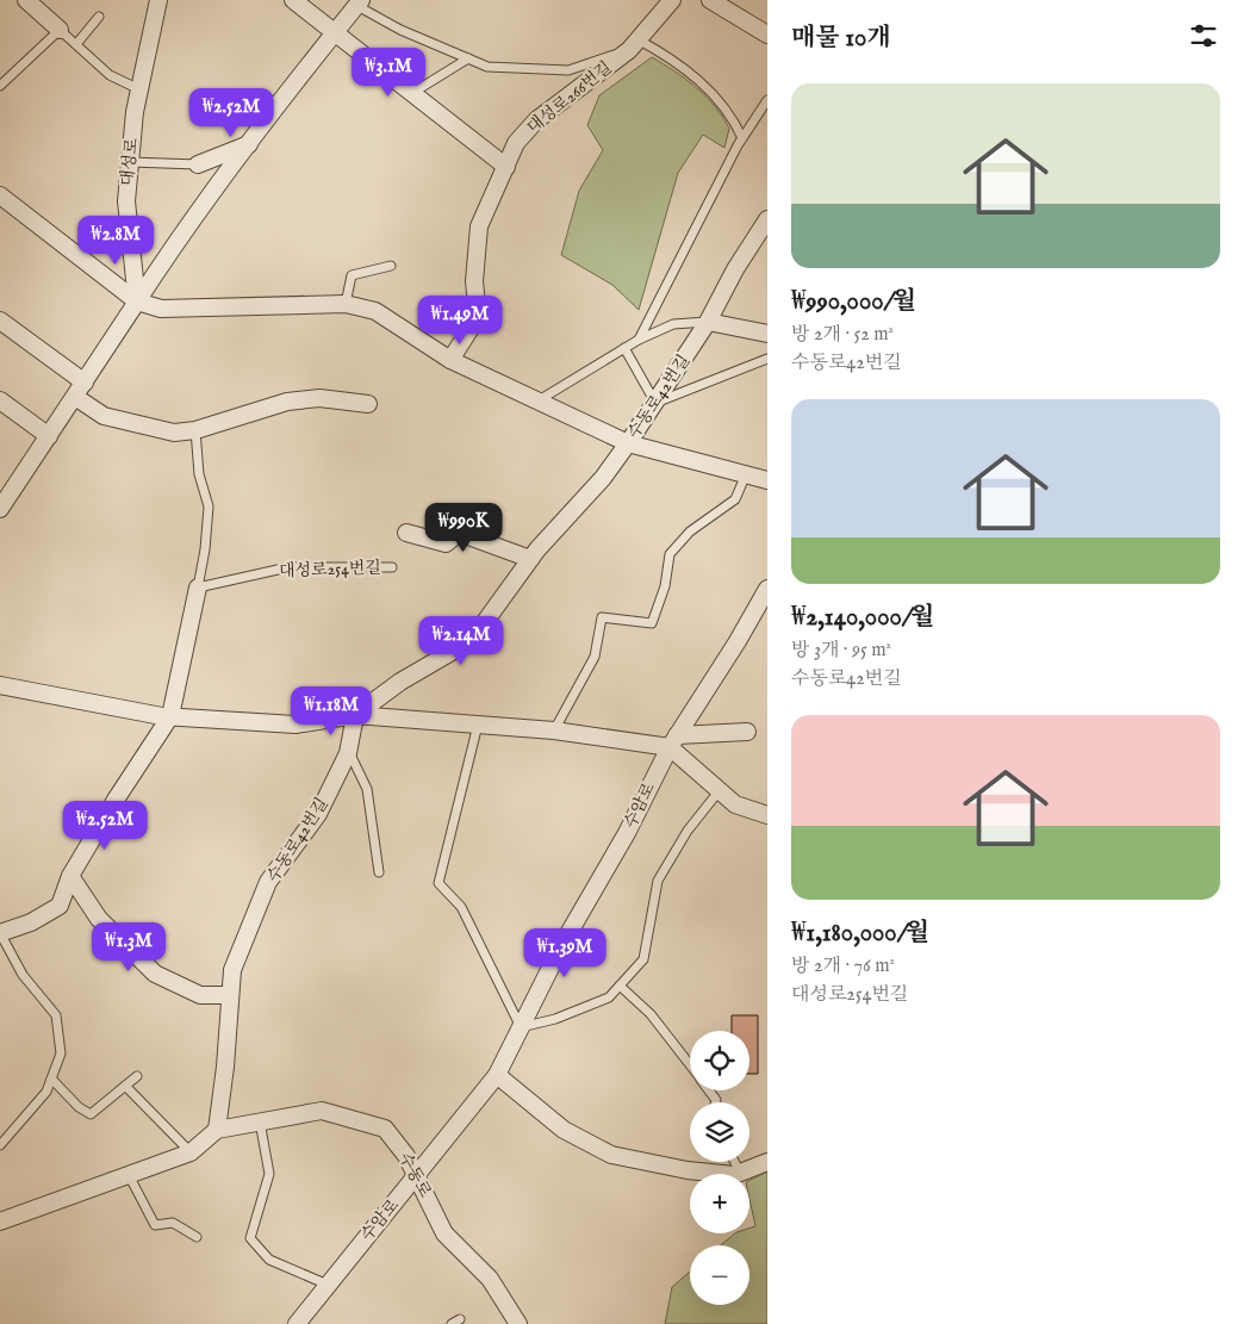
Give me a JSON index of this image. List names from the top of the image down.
{
  "streets": {
    "street": [
      "대성로266번길",
      "대성로",
      "수동로42번길",
      "수암로",
      "수동로"
    ],
    "lane": ["대성로254번길"]
  },
  "crossings": [
    ["수동로42번길", "수동로"],
    ["수암로", "수동로"]
  ],
  "page": {
    "heading": "매물 10개",
    "price": [
      "₩3.1M",
      "₩2.52M",
      "₩2.8M",
      "₩1.49M",
      "₩990K",
      "₩2.14M",
      "₩1.18M",
      "₩2.52M",
      "₩1.3M",
      "₩1.39M"
    ],
    "list": [
      {
        "name": "₩990,000/월",
        "note": "방 2개 · 52 m² · 수동로42번길"
      },
      {
        "name": "₩2,140,000/월",
        "note": "방 3개 · 95 m² · 수동로42번길"
      },
      {
        "name": "₩1,180,000/월",
        "note": "방 2개 · 76 m² · 대성로254번길"
      }
    ],
    "map_buttons": ["+", "−"]
  }
}
